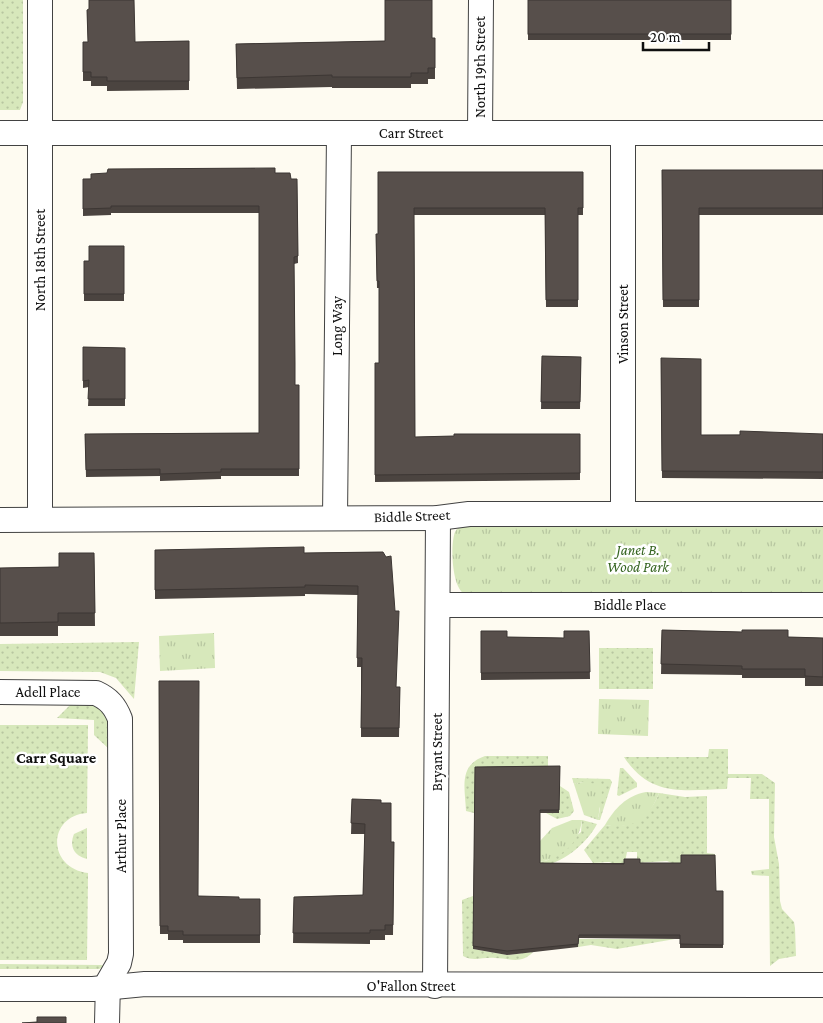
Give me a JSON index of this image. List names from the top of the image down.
{
  "streets": {
    "street": [
      "North 19th Street",
      "Carr Street",
      "North 18th Street",
      "Vinson Street",
      "Long Way",
      "Biddle Street",
      "Biddle Place",
      "Adell Place",
      "Bryant Street",
      "Arthur Place",
      "O'Fallon Street"
    ]
  },
  "crossings": [
    ["North 19th Street", "Carr Street"],
    ["Carr Street", "North 18th Street"],
    ["Carr Street", "Vinson Street"],
    ["Carr Street", "Long Way"],
    ["North 18th Street", "Biddle Street"],
    ["Vinson Street", "Biddle Street"],
    ["Long Way", "Biddle Street"],
    ["Biddle Street", "Bryant Street"],
    ["Biddle Place", "Bryant Street"],
    ["Adell Place", "Arthur Place"],
    ["Bryant Street", "O'Fallon Street"],
    ["Arthur Place", "O'Fallon Street"]
  ],
  "districts": ["Carr Square"],
  "parks": ["Janet B. Wood Park"],
  "scale_bar": "20 m"
}
